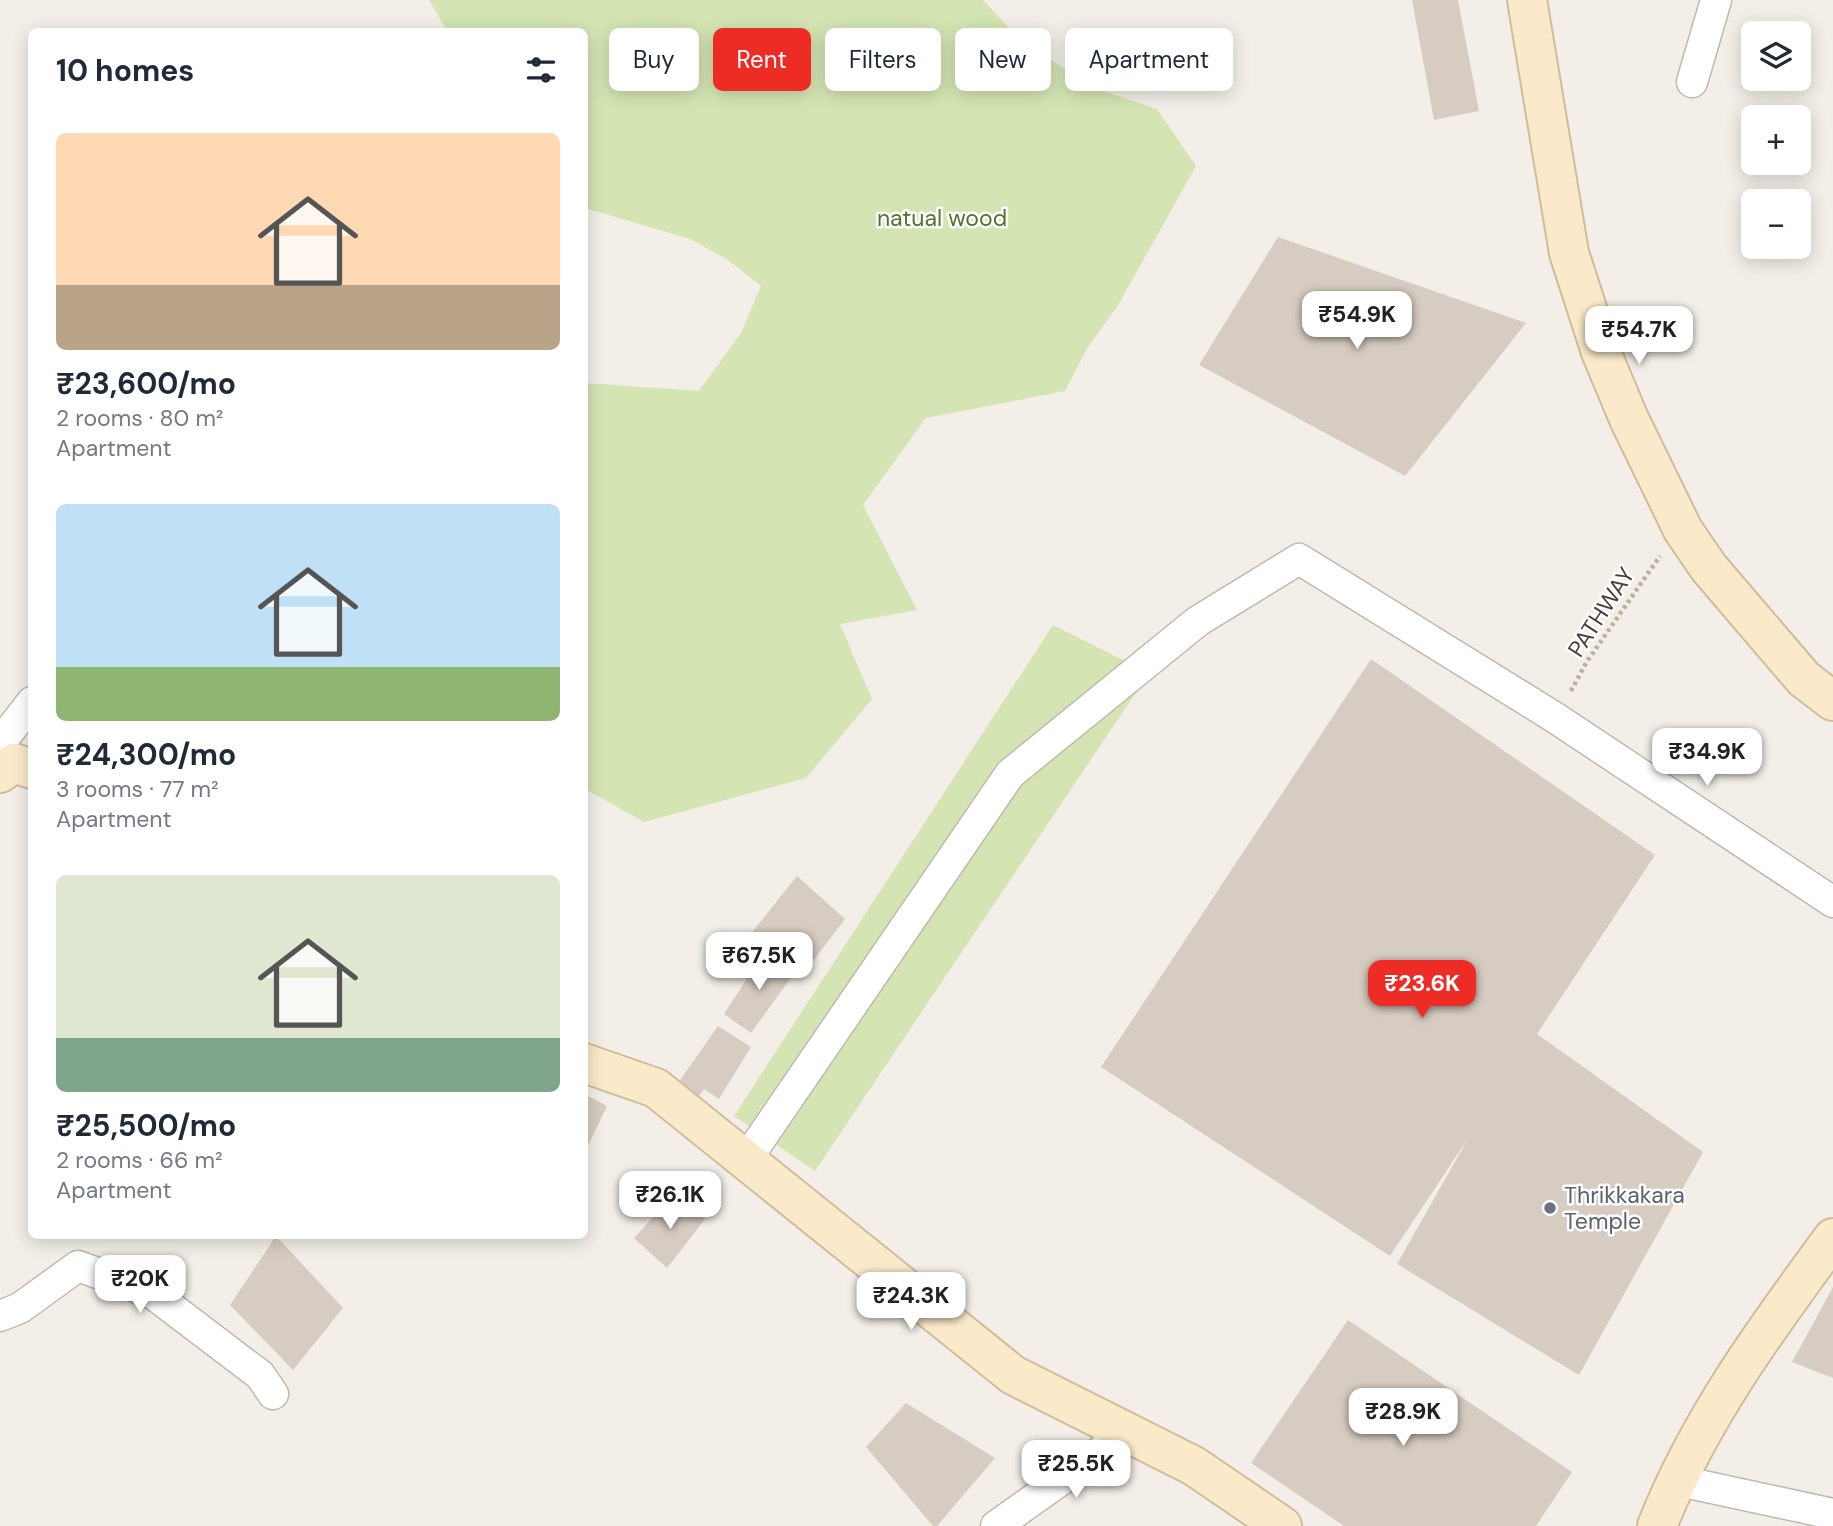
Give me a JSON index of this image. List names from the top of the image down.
{
  "streets": {
    "path": ["PATHWAY"]
  },
  "parks": ["natual wood"],
  "places": ["Thrikkakara Temple"],
  "page": {
    "map_buttons": ["+", "−"],
    "chip": [
      "Buy",
      "Rent",
      "Filters",
      "New",
      "Apartment"
    ],
    "heading": "10 homes",
    "list": [
      {
        "name": "₹23,600/mo",
        "note": "2 rooms · 80 m² · Apartment"
      },
      {
        "name": "₹24,300/mo",
        "note": "3 rooms · 77 m² · Apartment"
      },
      {
        "name": "₹25,500/mo",
        "note": "2 rooms · 66 m² · Apartment"
      }
    ],
    "price": [
      "₹54.9K",
      "₹54.7K",
      "₹34.9K",
      "₹67.5K",
      "₹23.6K",
      "₹26.1K",
      "₹20K",
      "₹24.3K",
      "₹28.9K",
      "₹25.5K"
    ]
  }
}
